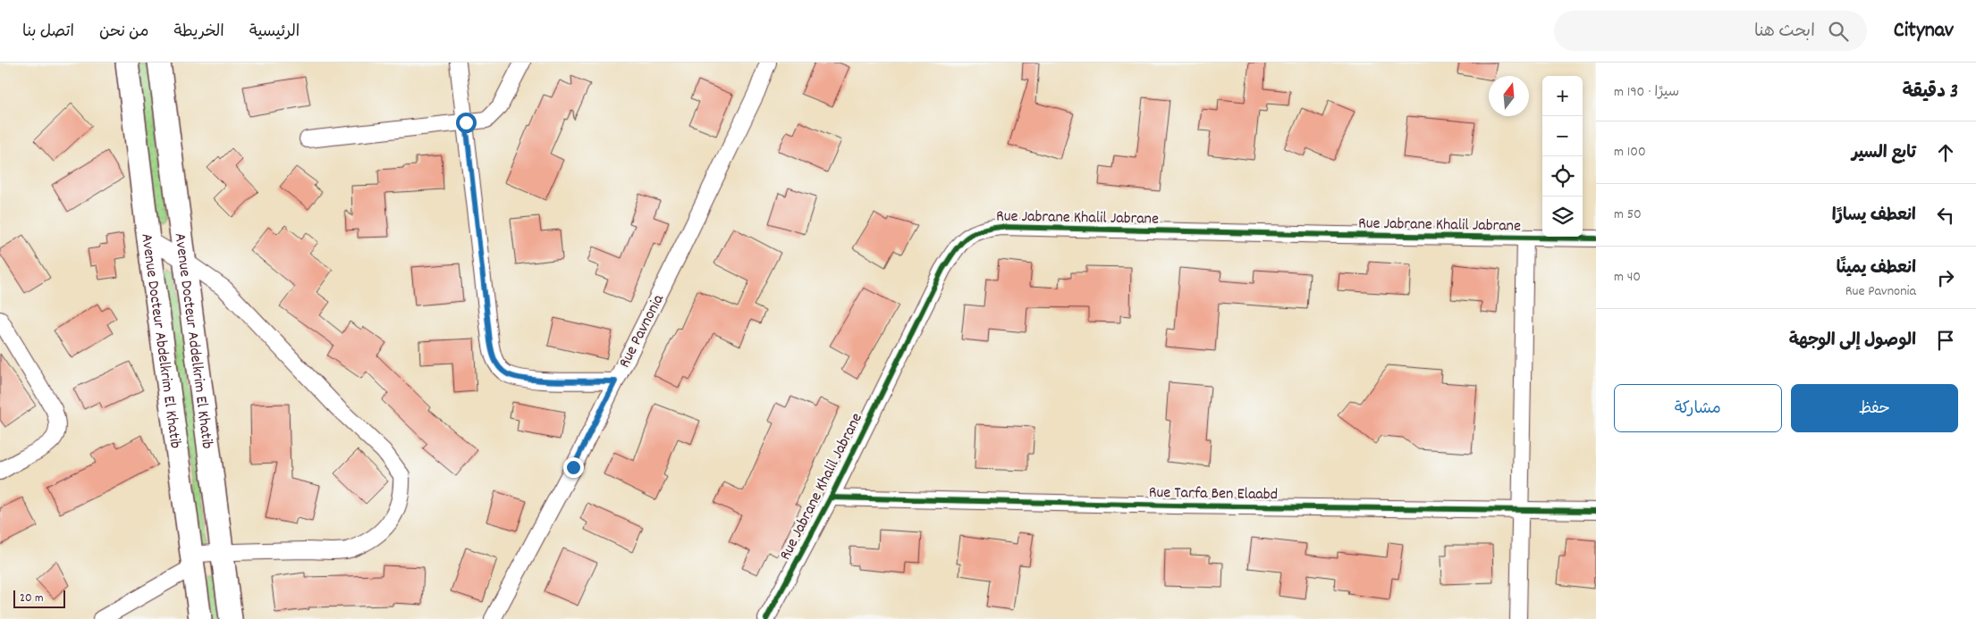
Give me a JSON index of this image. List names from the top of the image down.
{
  "streets": {
    "main road": ["Avenue Docteur Abdelkrim El Khatib", "Avenue Docteur Addelkrim El Khatib"],
    "street": ["Rue Jabrane Khalil Jabrane", "Rue Pavnonia", "Rue Tarfa Ben Elaabd"]
  },
  "crossings": [
    ["Rue Jabrane Khalil Jabrane", "Rue Tarfa Ben Elaabd"]
  ],
  "scale_bar": "20 m",
  "north": "top",
  "page": {
    "header": "Citynav",
    "search": "ابحث هنا",
    "nav": [
      "الرئيسية",
      "الخريطة",
      "من نحن",
      "اتصل بنا"
    ],
    "heading": ["3 دقيقة", "سيرًا · 190 m"],
    "map_buttons": ["+", "−"],
    "list": [
      ["تابع السير", "100 m"],
      ["انعطف يسارًا", "50 m"],
      ["انعطف يمينًا", "Rue Pavnonia", "40 m"],
      "الوصول إلى الوجهة"
    ],
    "buttons": ["حفظ", "مشاركة"],
    "scale": "20 m"
  }
}
